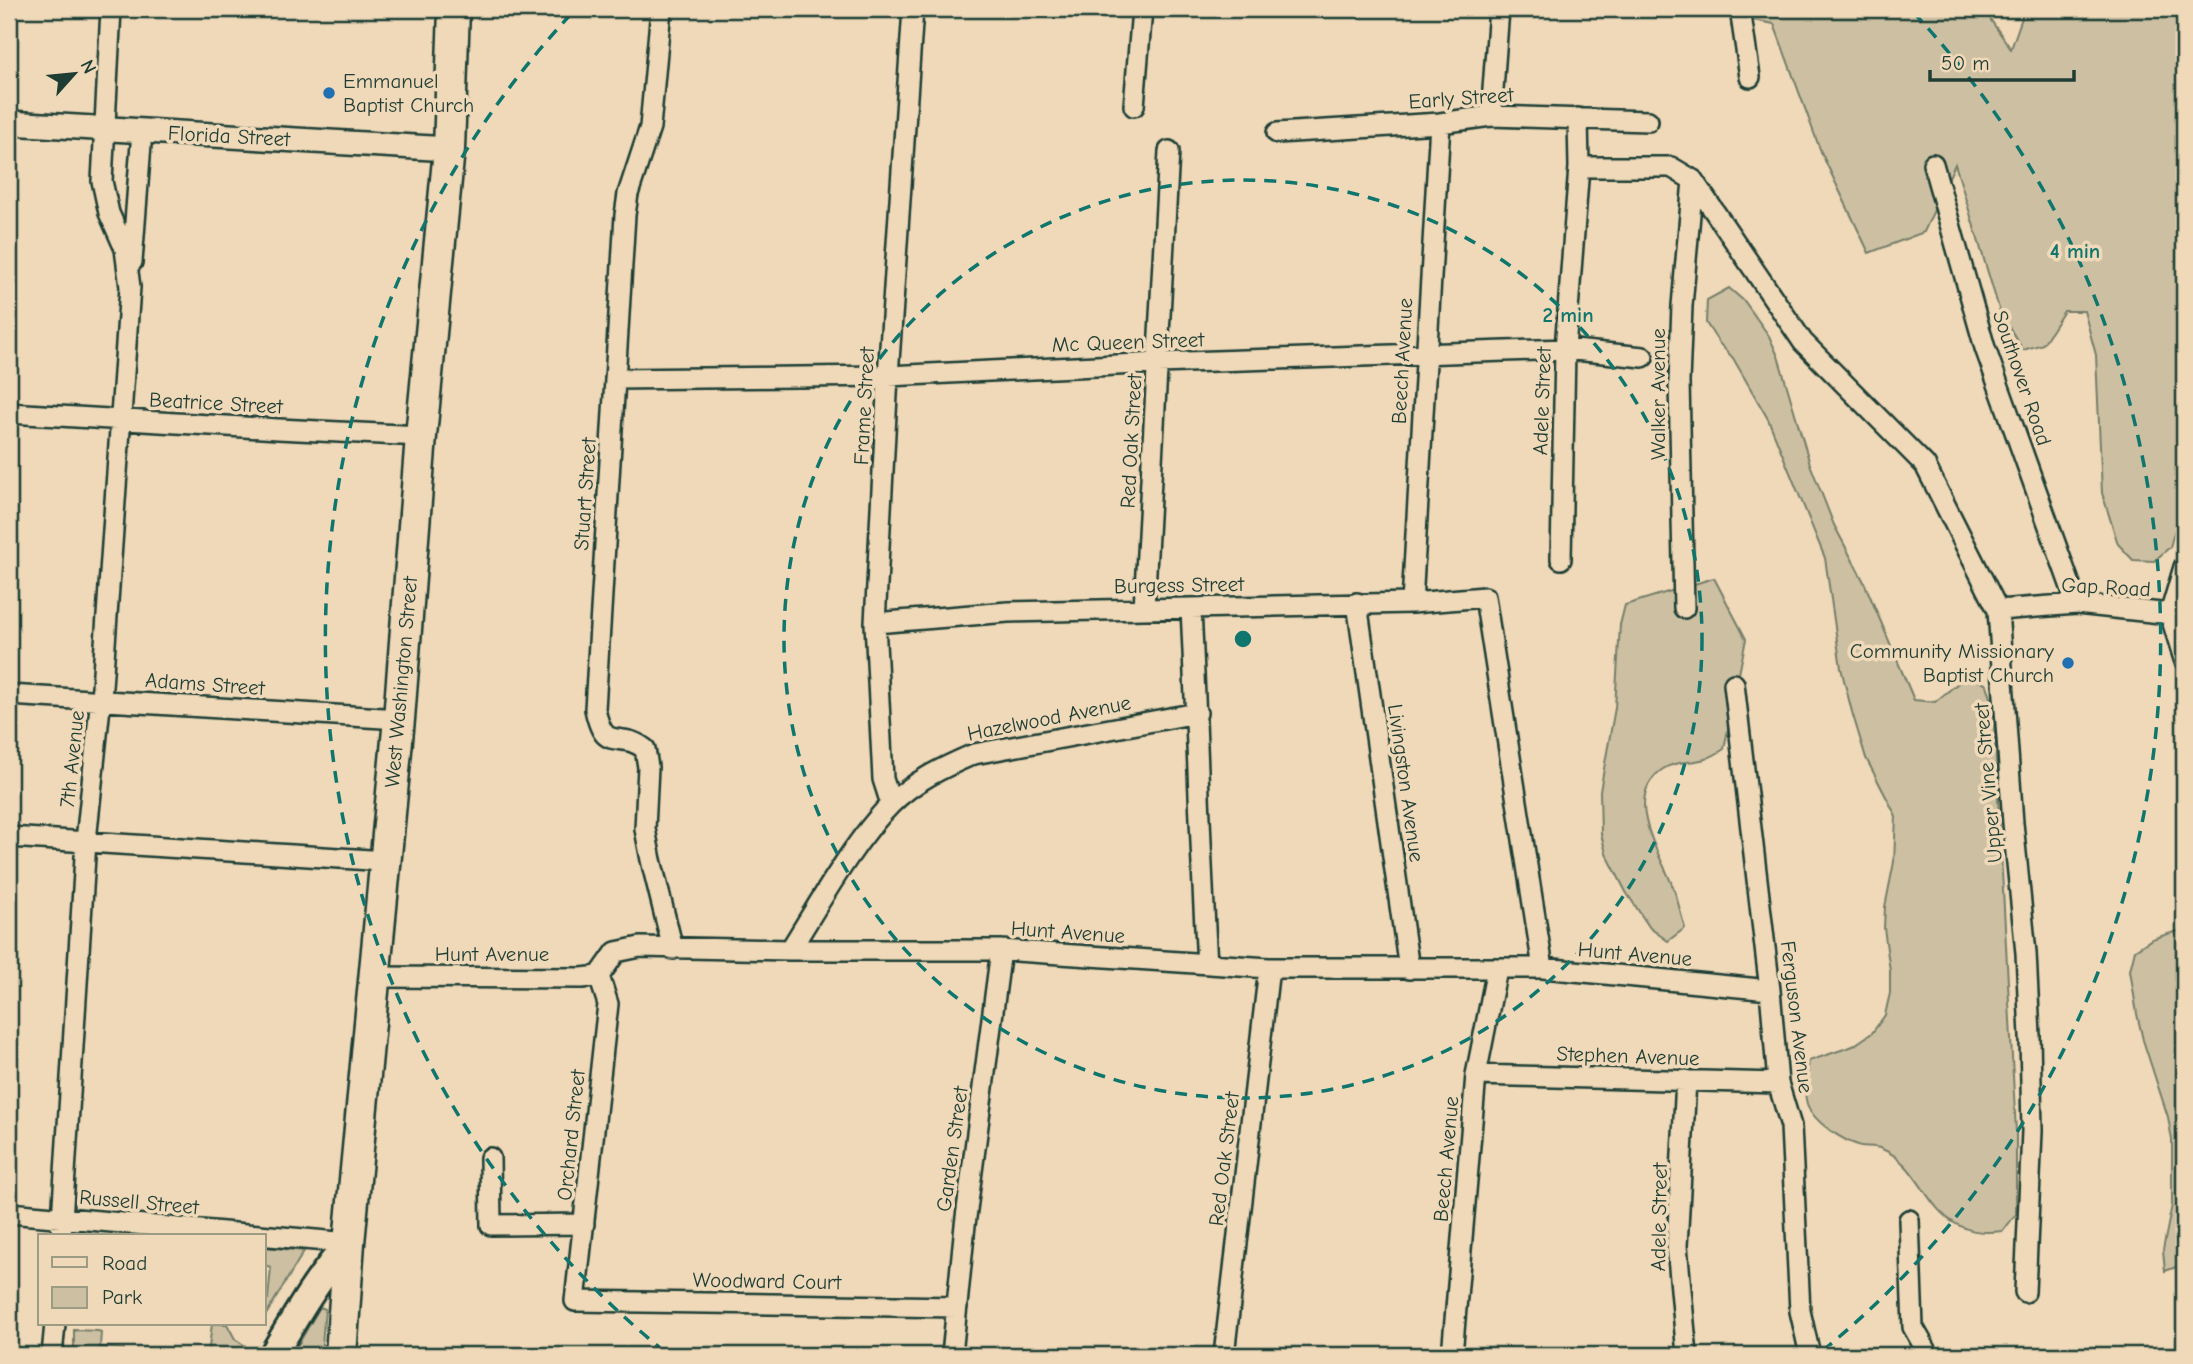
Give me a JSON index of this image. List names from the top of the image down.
{
  "streets": {
    "main road": ["West Washington Street"],
    "street": [
      "Early Street",
      "Florida Street",
      "Mc Queen Street",
      "Beech Avenue",
      "Southover Road",
      "Walker Avenue",
      "Adele Street",
      "Beatrice Street",
      "Frame Street",
      "Red Oak Street",
      "Stuart Street",
      "Burgess Street",
      "Gap Road",
      "Adams Street",
      "Hazelwood Avenue",
      "7th Avenue",
      "Livingston Avenue",
      "Upper Vine Street",
      "Hunt Avenue",
      "Ferguson Avenue",
      "Stephen Avenue",
      "Orchard Street",
      "Garden Street",
      "Russell Street",
      "Woodward Court"
    ]
  },
  "crossings": [
    ["Early Street", "Beech Avenue"],
    ["Early Street", "Adele Street"],
    ["Florida Street", "West Washington Street"],
    ["Florida Street", "7th Avenue"],
    ["Mc Queen Street", "Beech Avenue"],
    ["Mc Queen Street", "Adele Street"],
    ["Mc Queen Street", "Frame Street"],
    ["Mc Queen Street", "Red Oak Street"],
    ["Mc Queen Street", "Stuart Street"],
    ["Beech Avenue", "Burgess Street"],
    ["Beech Avenue", "Hunt Avenue"],
    ["Beech Avenue", "Stephen Avenue"],
    ["Southover Road", "Gap Road"],
    ["Walker Avenue", "Upper Vine Street"],
    ["Adele Street", "Stephen Avenue"],
    ["Beatrice Street", "West Washington Street"],
    ["Beatrice Street", "7th Avenue"],
    ["Frame Street", "Burgess Street"],
    ["Frame Street", "Hazelwood Avenue"],
    ["Red Oak Street", "Burgess Street"],
    ["Red Oak Street", "Hunt Avenue"],
    ["Stuart Street", "Hunt Avenue"],
    ["Burgess Street", "Livingston Avenue"],
    ["Burgess Street", "Hunt Avenue"],
    ["Gap Road", "Upper Vine Street"],
    ["West Washington Street", "Adams Street"],
    ["West Washington Street", "Hunt Avenue"],
    ["West Washington Street", "Russell Street"],
    ["Adams Street", "7th Avenue"],
    ["Hazelwood Avenue", "Hunt Avenue"],
    ["7th Avenue", "Russell Street"],
    ["Livingston Avenue", "Hunt Avenue"],
    ["Hunt Avenue", "Ferguson Avenue"],
    ["Hunt Avenue", "Orchard Street"],
    ["Hunt Avenue", "Garden Street"],
    ["Ferguson Avenue", "Stephen Avenue"],
    ["Orchard Street", "Woodward Court"],
    ["Garden Street", "Woodward Court"]
  ],
  "places": ["Emmanuel Baptist Church", "Community Missionary Baptist Church"],
  "legend": ["Road", "Park"],
  "scale_bar": "50 m",
  "north": "top right",
  "rings": ["4 min", "2 min"]
}
